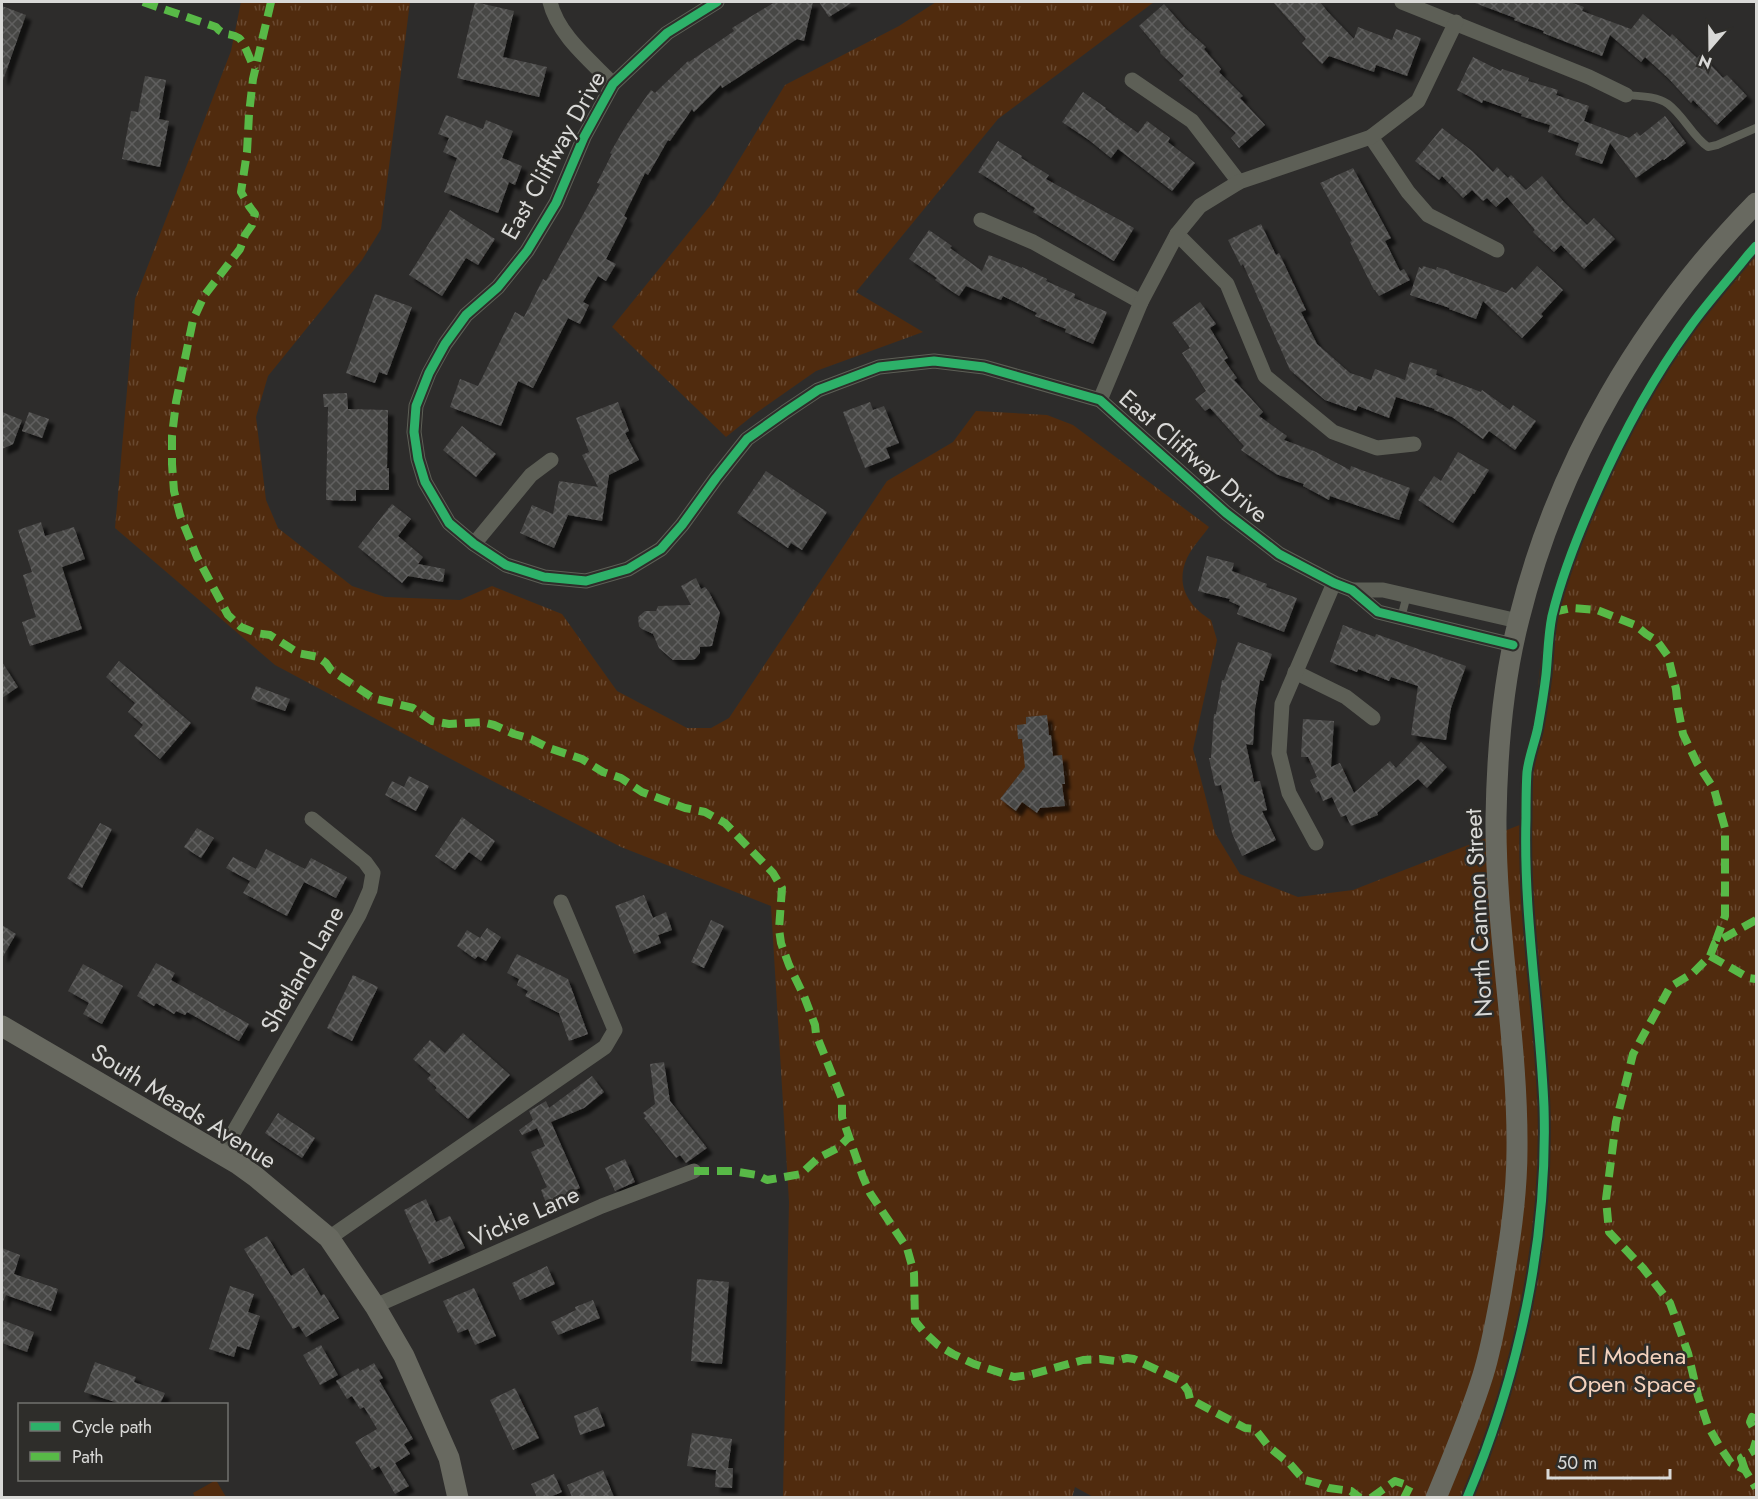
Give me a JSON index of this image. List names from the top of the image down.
{
  "streets": {
    "main road": ["North Cannon Street", "South Meads Avenue"],
    "street": ["East Cliffway Drive", "Shetland Lane", "Vickie Lane"]
  },
  "crossings": [
    ["East Cliffway Drive", "North Cannon Street"],
    ["Shetland Lane", "South Meads Avenue"],
    ["South Meads Avenue", "Vickie Lane"]
  ],
  "parks": ["El Modena Open Space"],
  "legend": ["Cycle path", "Path"],
  "scale_bar": "50 m",
  "north": "bottom"
}
